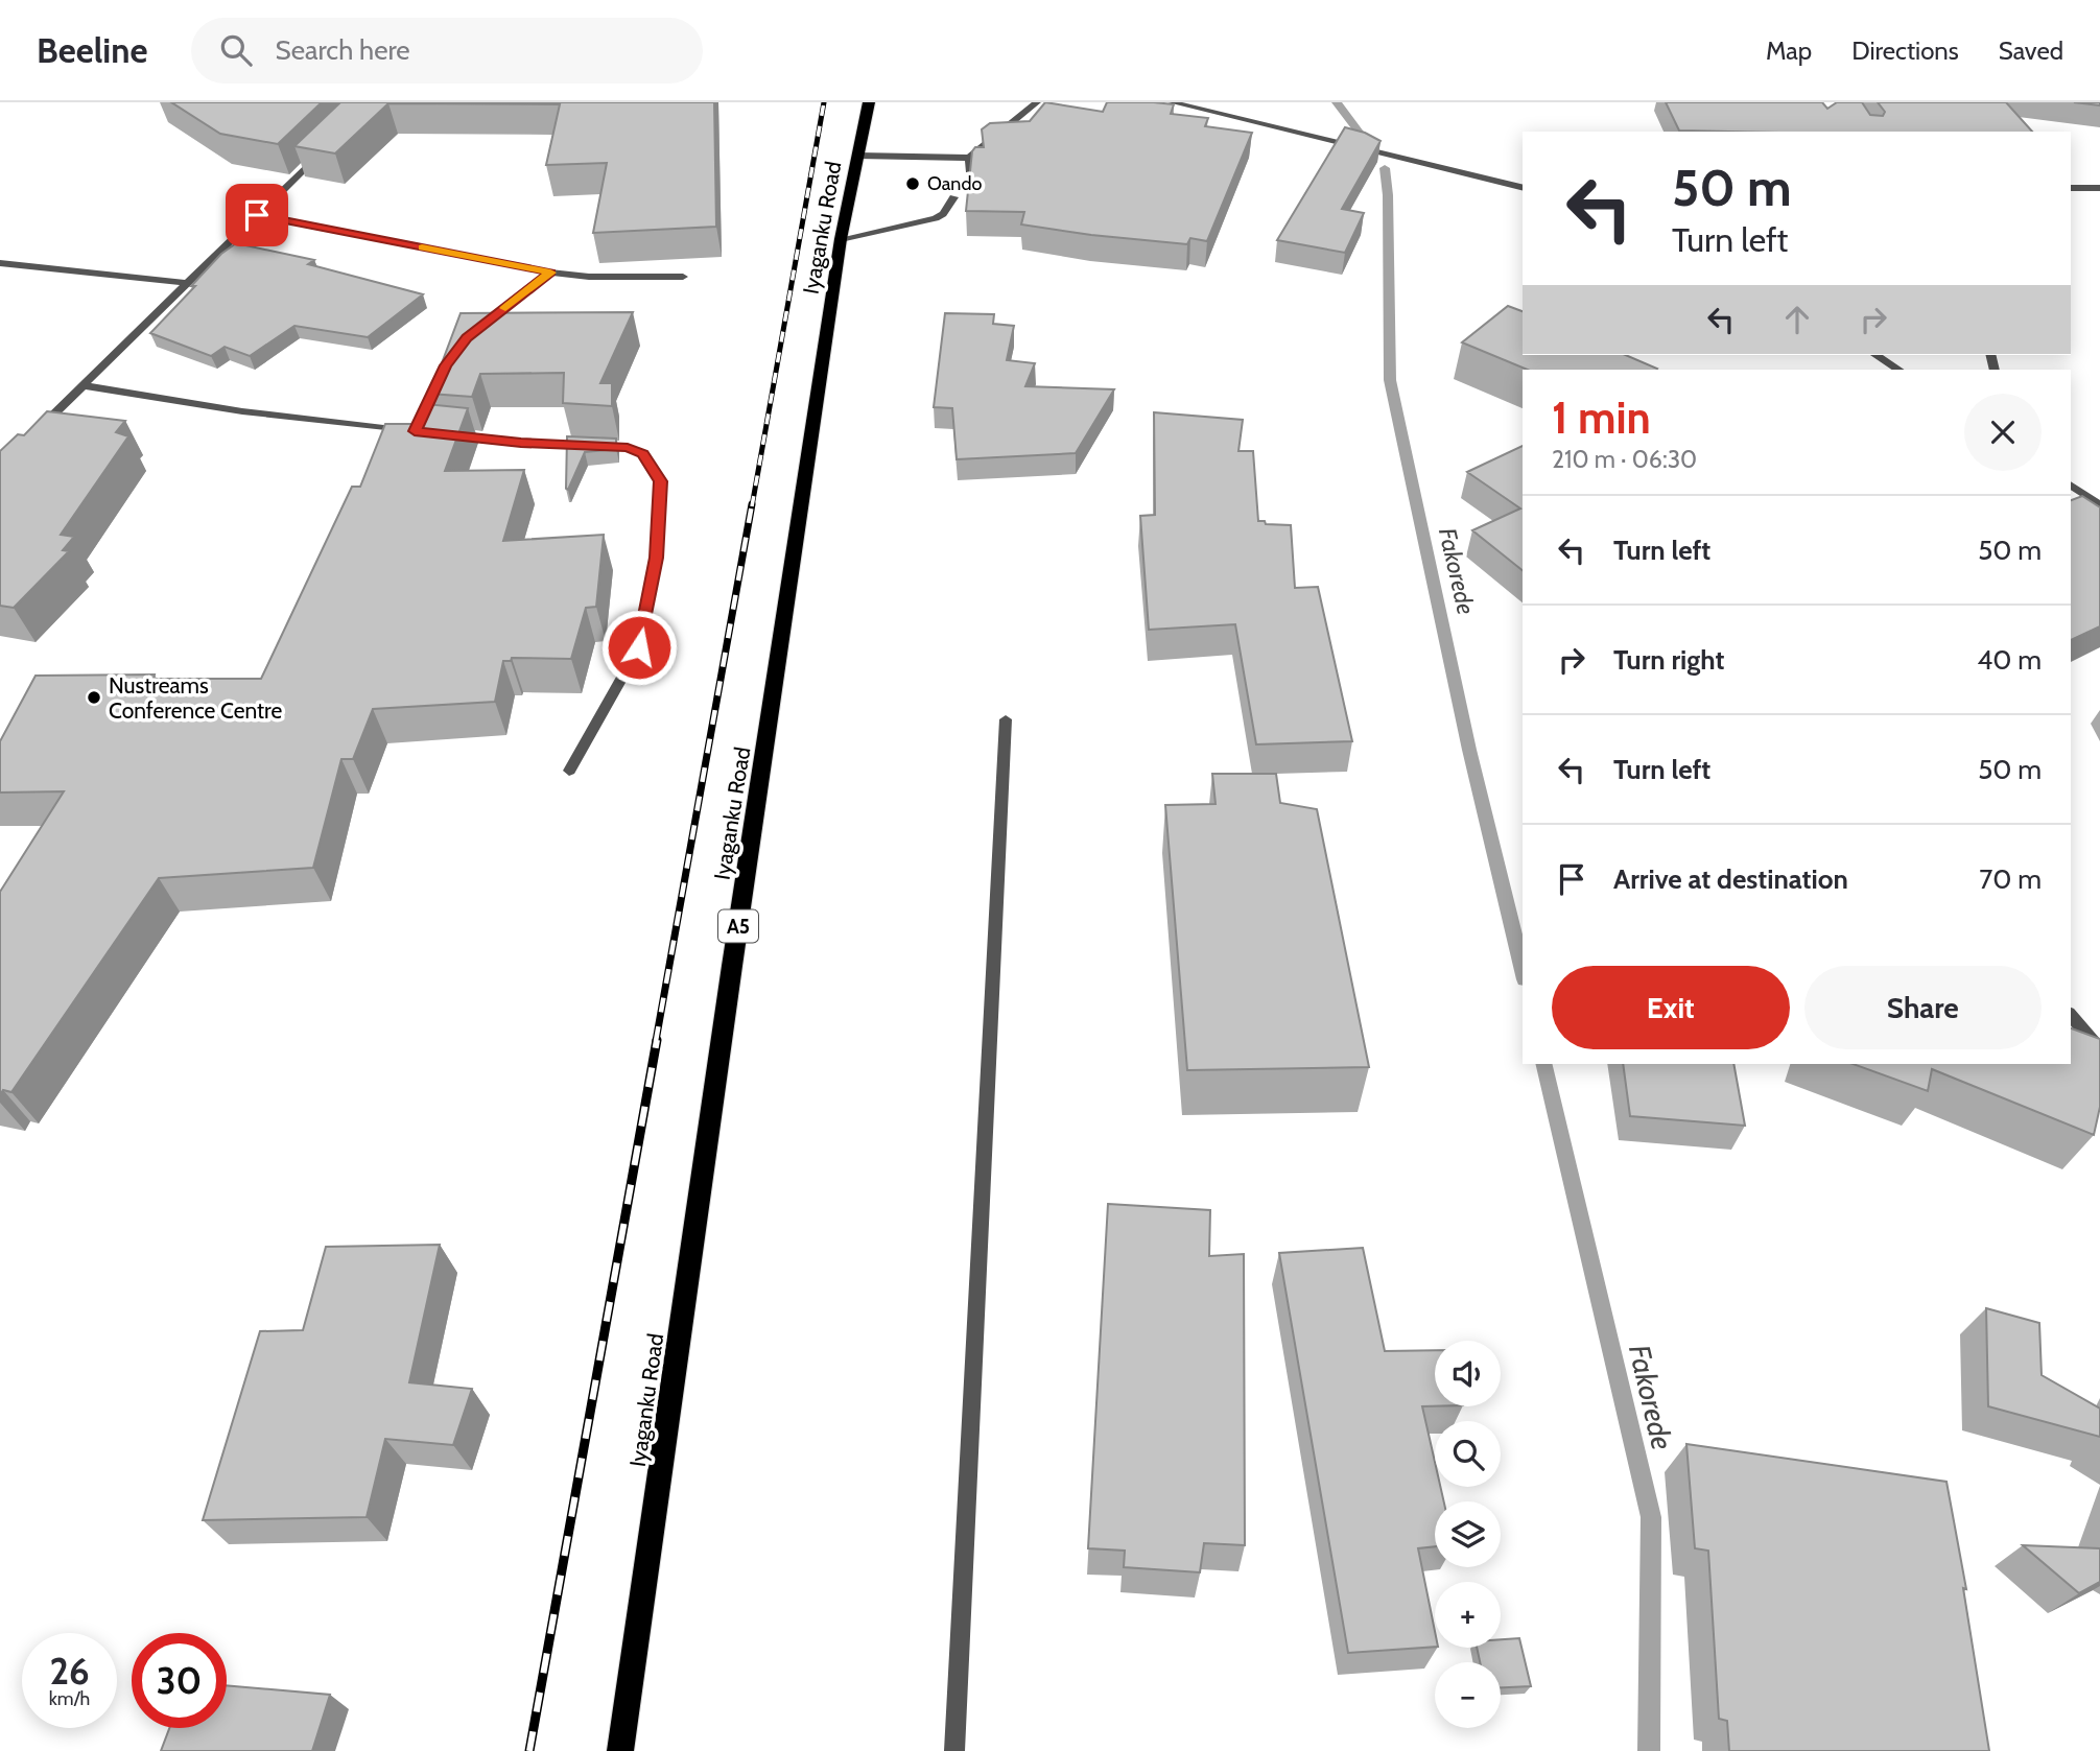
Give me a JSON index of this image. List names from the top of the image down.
{
  "streets": {
    "highway": ["Iyaganku Road", "A5"]
  },
  "water": ["Fakorede"],
  "places": ["Oando", "Nustreams Conference Centre"],
  "page": {
    "header": "Beeline",
    "search": "Search here",
    "nav": ["Map", "Directions", "Saved"],
    "turn": ["50 m", "Turn left"],
    "heading": ["1 min", "210 m · 06:30"],
    "list": [
      {
        "name": "Turn left",
        "value": "50 m"
      },
      {
        "name": "Turn right",
        "value": "40 m"
      },
      {
        "name": "Turn left",
        "value": "50 m"
      },
      {
        "name": "Arrive at destination",
        "value": "70 m"
      }
    ],
    "buttons": ["Exit", "Share"],
    "map_buttons": ["+", "−"],
    "speed": "26 km/h",
    "limit": "30"
  }
}
